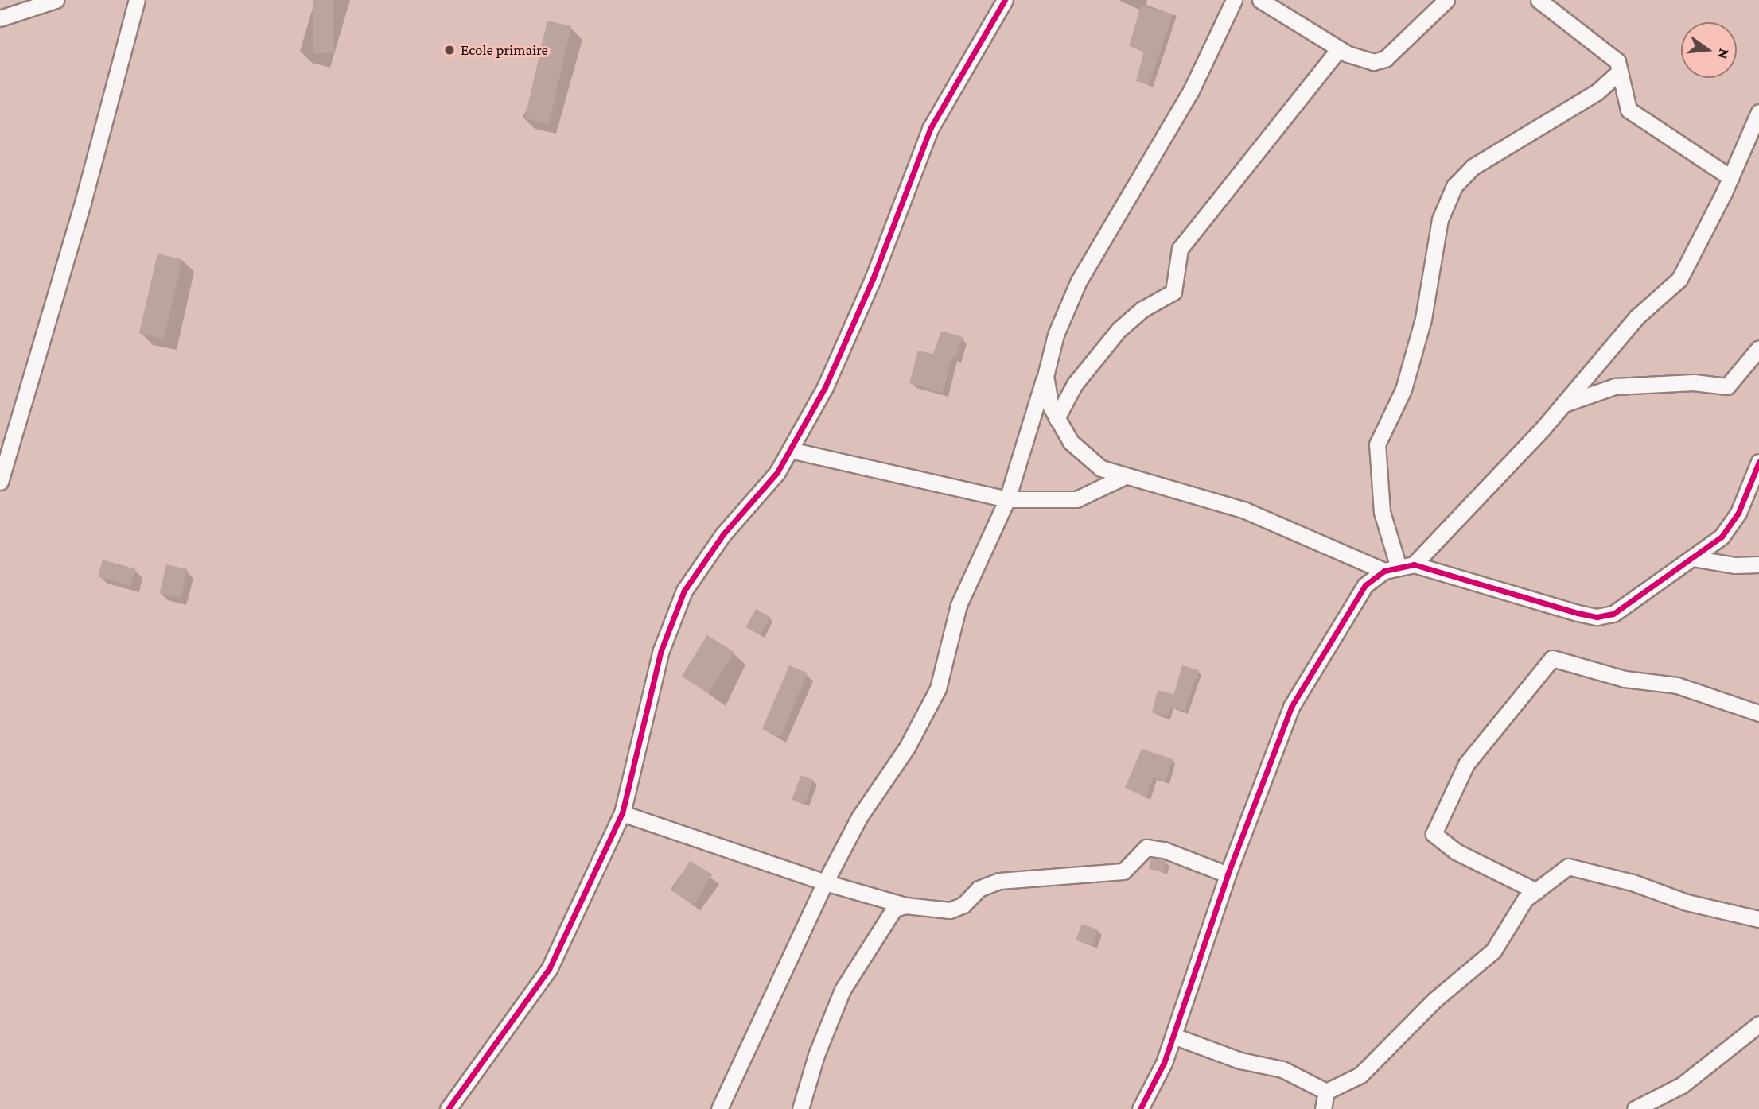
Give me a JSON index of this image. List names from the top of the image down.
{
  "places": ["Ecole primaire"],
  "north": "right"
}
